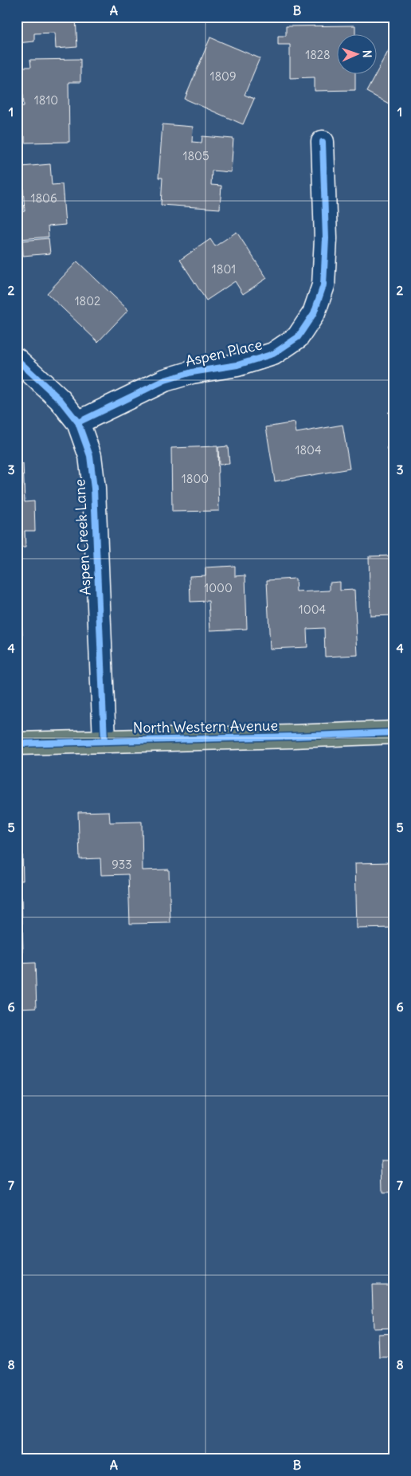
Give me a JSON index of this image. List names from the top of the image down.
{
  "streets": {
    "main road": ["North Western Avenue"],
    "street": ["Aspen Place", "Aspen Creek Lane"]
  },
  "crossings": [
    ["Aspen Place", "Aspen Creek Lane"],
    ["Aspen Creek Lane", "North Western Avenue"]
  ],
  "house_numbers": [
    "1828",
    "1809",
    "1810",
    "1805",
    "1806",
    "1801",
    "1802",
    "1804",
    "1800",
    "1000",
    "1004",
    "933"
  ],
  "north": "right",
  "grid": {
    "columns": ["A", "B"],
    "rows": [
      "1",
      "2",
      "3",
      "4",
      "5",
      "6",
      "7",
      "8"
    ]
  }
}
